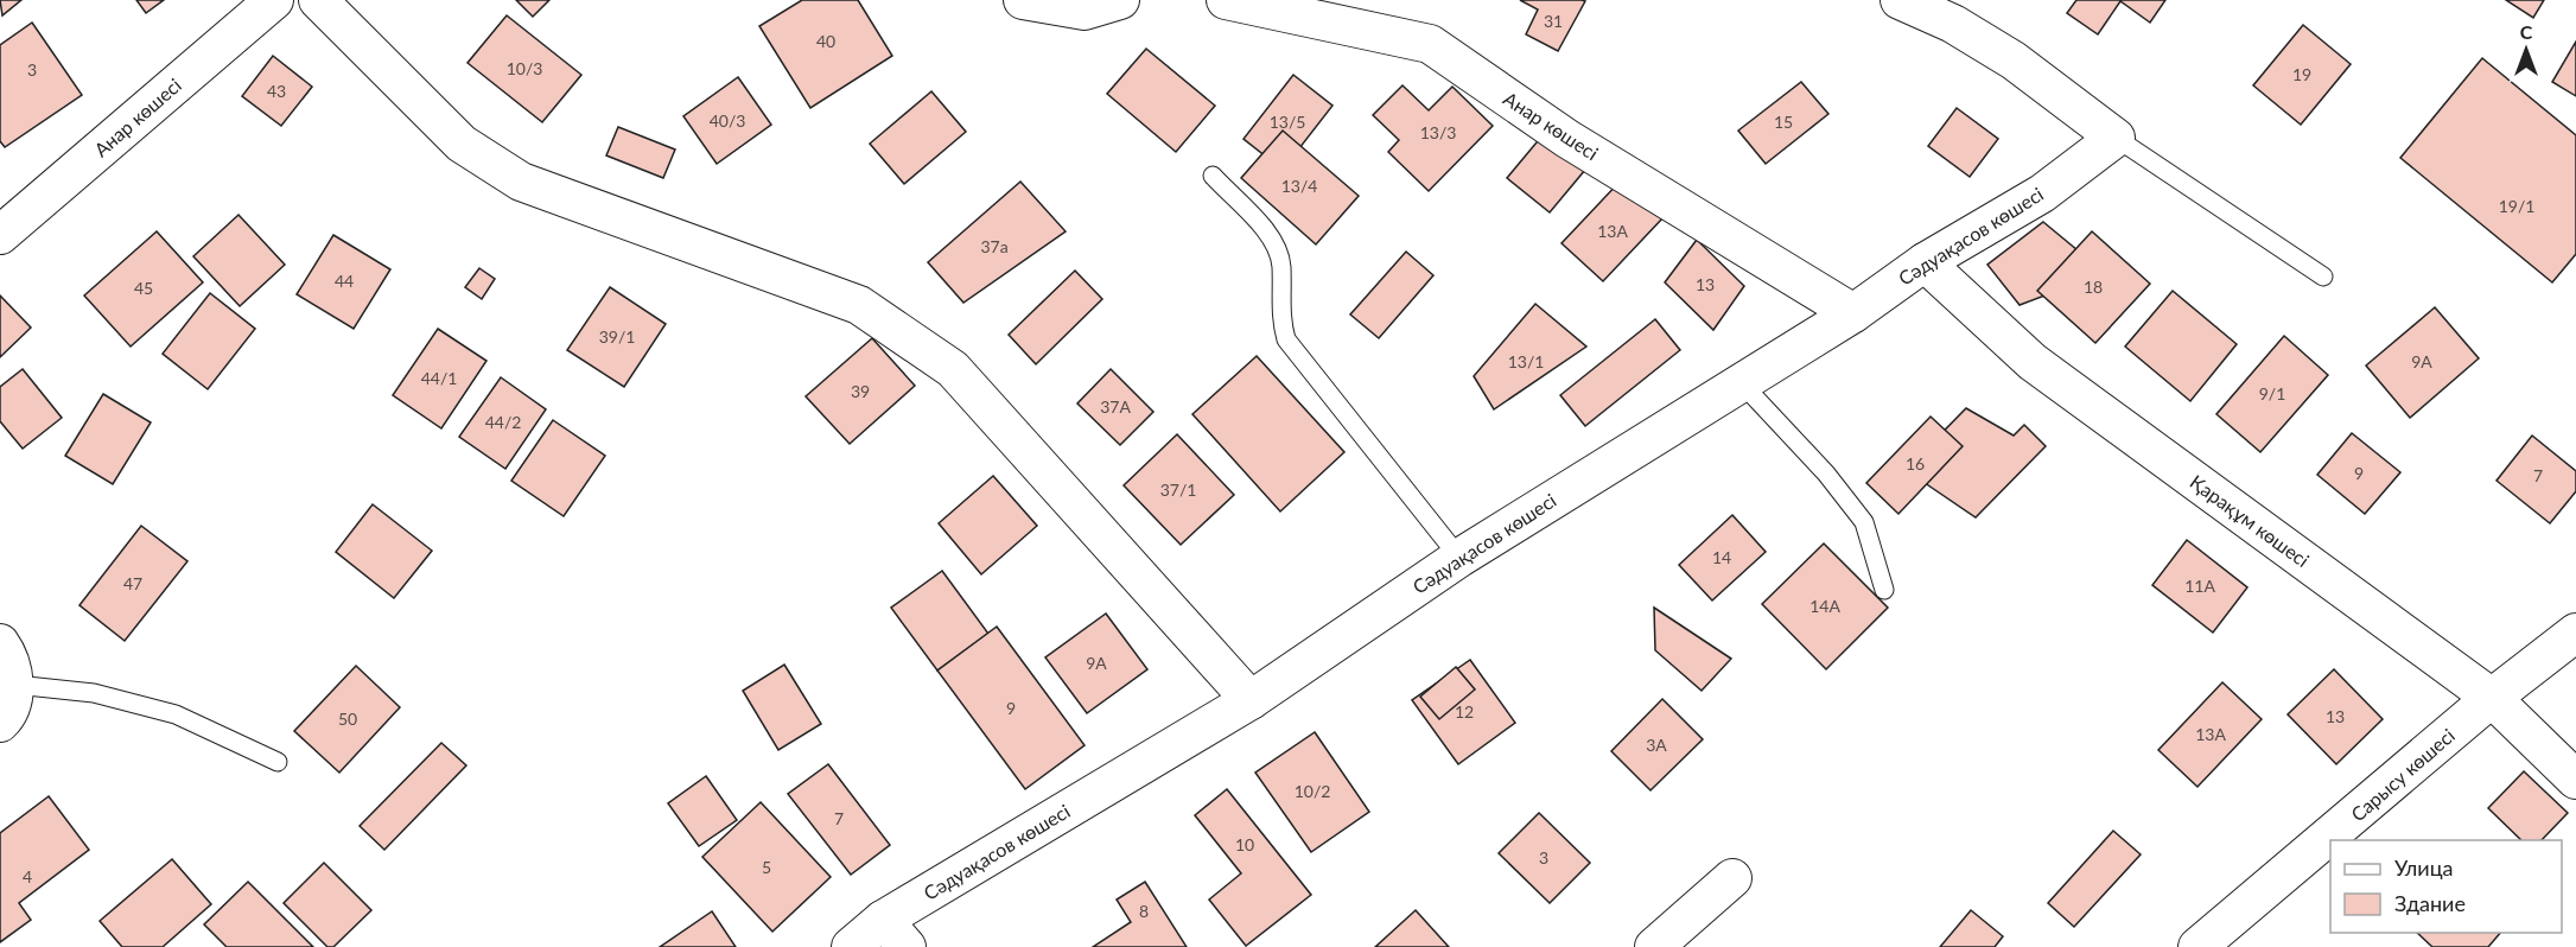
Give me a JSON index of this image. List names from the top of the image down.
{
  "streets": {
    "street": [
      "Анар көшесі",
      "Сәдуақасов көшесі",
      "Қарақұм көшесі",
      "Сарысу көшесі"
    ]
  },
  "crossings": [
    ["Анар көшесі", "Сәдуақасов көшесі"],
    ["Сәдуақасов көшесі", "Қарақұм көшесі"],
    ["Қарақұм көшесі", "Сарысу көшесі"]
  ],
  "house_numbers": [
    "31",
    "40",
    "10/3",
    "3",
    "19",
    "43",
    "40/3",
    "13/5",
    "15",
    "13/3",
    "13/4",
    "19/1",
    "13А",
    "37а",
    "44",
    "13",
    "18",
    "45",
    "39/1",
    "13/1",
    "9А",
    "44/1",
    "39",
    "9/1",
    "37А",
    "44/2",
    "16",
    "9",
    "7",
    "37/1",
    "14",
    "47",
    "11А",
    "14А",
    "9А",
    "9",
    "12",
    "13",
    "50",
    "13А",
    "3А",
    "10/2",
    "7",
    "10",
    "3",
    "5",
    "4",
    "8"
  ],
  "legend": ["Улица", "Здание"],
  "north": "top"
}
